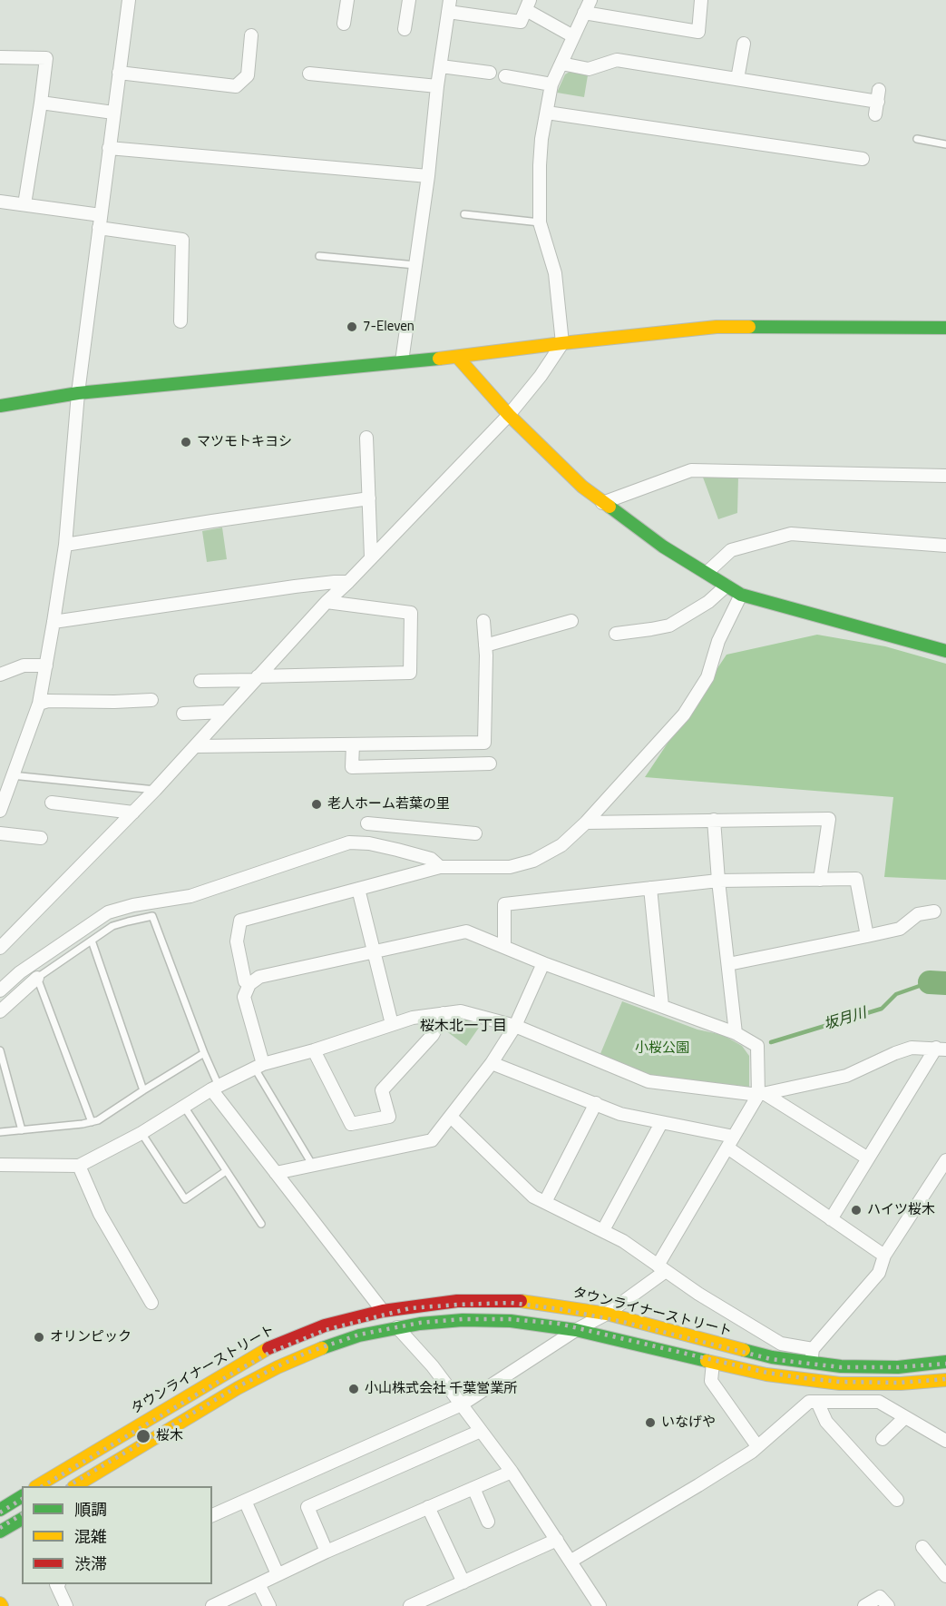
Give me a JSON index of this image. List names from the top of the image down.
{
  "streets": {
    "street": ["タウンライナーストリート"]
  },
  "districts": ["桜木北一丁目"],
  "water": ["坂月川"],
  "parks": ["小桜公園"],
  "places": [
    "7-Eleven",
    "マツモトキヨシ",
    "老人ホーム若葉の里",
    "ハイツ桜木",
    "オリンピック",
    "小山株式会社 千葉営業所",
    "いなげや",
    "桜木"
  ],
  "legend": ["順調", "混雑", "渋滞"]
}
